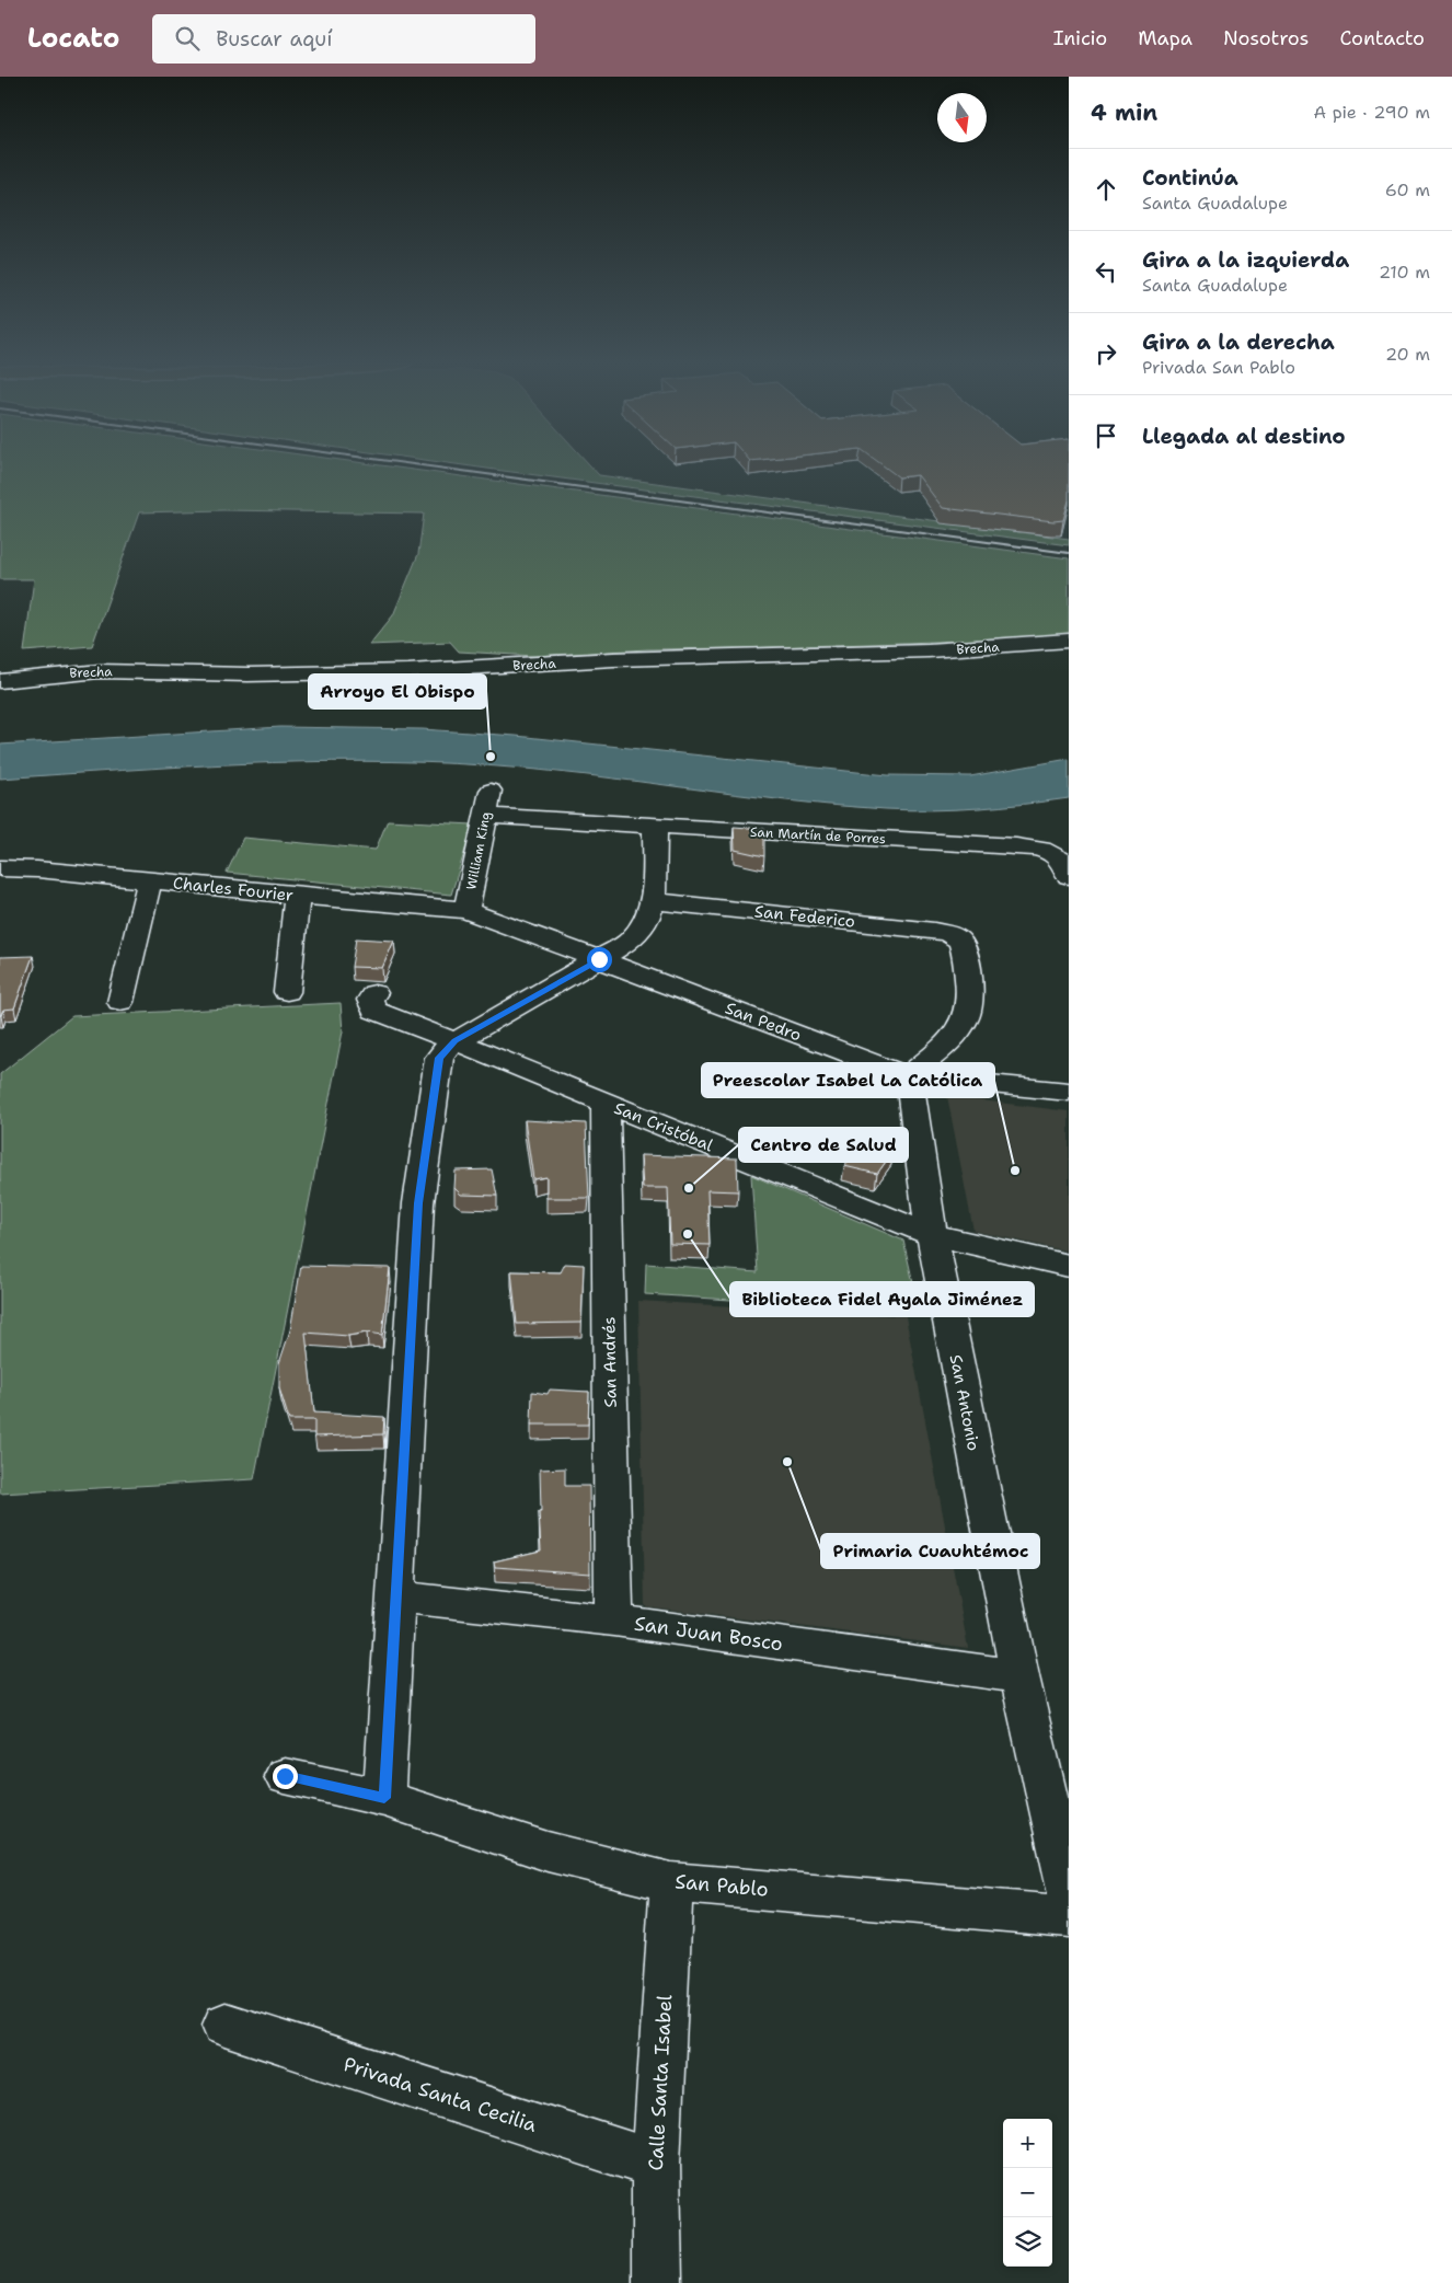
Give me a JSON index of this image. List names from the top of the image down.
{
  "streets": {
    "street": [
      "Brecha",
      "San Martín de Porres",
      "William King",
      "Charles Fourier",
      "San Federico",
      "San Pedro",
      "San Cristóbal",
      "San Andrés",
      "San Antonio",
      "San Juan Bosco",
      "San Pablo",
      "Calle Santa Isabel",
      "Privada Santa Cecilia"
    ]
  },
  "crossings": [
    ["San Martín de Porres", "William King"],
    ["William King", "Charles Fourier"],
    ["William King", "San Pedro"],
    ["Charles Fourier", "San Pedro"],
    ["San Federico", "San Pedro"],
    ["San Federico", "San Antonio"],
    ["San Pedro", "San Antonio"],
    ["San Cristóbal", "San Andrés"],
    ["San Cristóbal", "San Antonio"],
    ["San Andrés", "San Juan Bosco"],
    ["San Antonio", "San Juan Bosco"],
    ["San Pablo", "Calle Santa Isabel"],
    ["Calle Santa Isabel", "Privada Santa Cecilia"]
  ],
  "places": [
    "Arroyo El Obispo",
    "Preescolar Isabel La Católica",
    "Centro de Salud",
    "Biblioteca Fidel Ayala Jiménez",
    "Primaria Cuauhtémoc"
  ],
  "north": "bottom",
  "page": {
    "header": "Locato",
    "search": "Buscar aquí",
    "nav": [
      "Inicio",
      "Mapa",
      "Nosotros",
      "Contacto"
    ],
    "heading": ["4 min", "A pie · 290 m"],
    "list": [
      ["Continúa", "Santa Guadalupe", "60 m"],
      ["Gira a la izquierda", "Santa Guadalupe", "210 m"],
      ["Gira a la derecha", "Privada San Pablo", "20 m"],
      "Llegada al destino"
    ],
    "map_buttons": ["+", "−"]
  }
}
